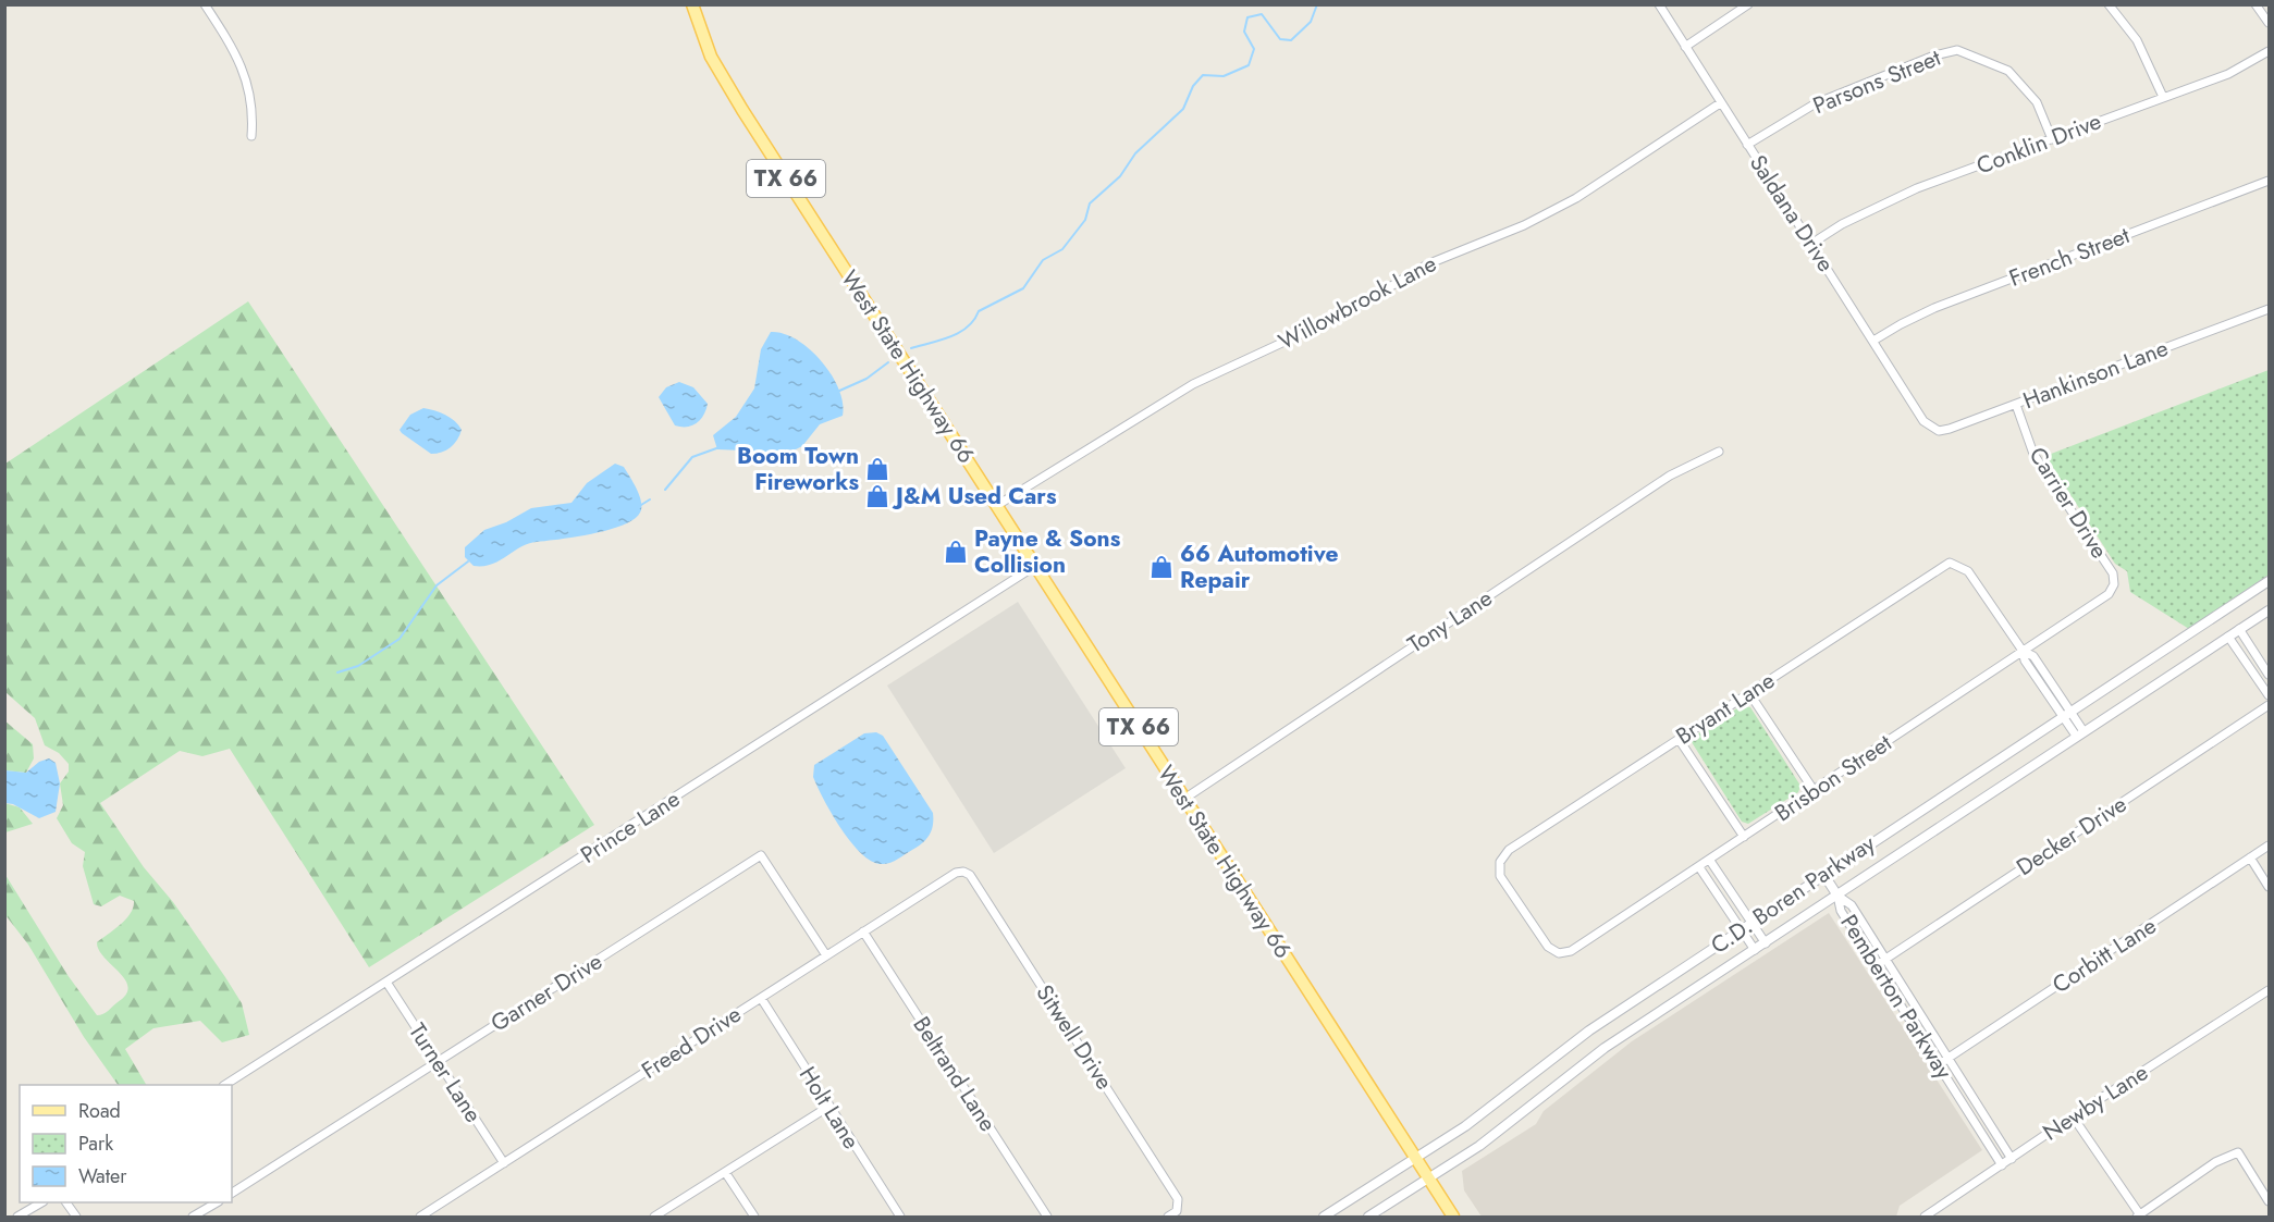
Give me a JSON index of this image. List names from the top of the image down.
{
  "streets": {
    "main road": ["TX 66", "West State Highway 66"],
    "street": [
      "Parsons Street",
      "Conklin Drive",
      "Saldana Drive",
      "French Street",
      "Willowbrook Lane",
      "Hankinson Lane",
      "Carrier Drive",
      "Tony Lane",
      "Bryant Lane",
      "Brisbon Street",
      "Prince Lane",
      "Decker Drive",
      "C.D. Boren Parkway",
      "Corbitt Lane",
      "Garner Drive",
      "Pemberton Parkway",
      "Sitwell Drive",
      "Freed Drive",
      "Turner Lane",
      "Beltrand Lane",
      "Newby Lane",
      "Holt Lane"
    ]
  },
  "crossings": [
    ["Parsons Street", "Conklin Drive"],
    ["Parsons Street", "Saldana Drive"],
    ["Conklin Drive", "Saldana Drive"],
    ["TX 66", "West State Highway 66"],
    ["TX 66", "C.D. Boren Parkway"],
    ["Saldana Drive", "French Street"],
    ["Saldana Drive", "Willowbrook Lane"],
    ["Saldana Drive", "Hankinson Lane"],
    ["Willowbrook Lane", "West State Highway 66"],
    ["West State Highway 66", "Tony Lane"],
    ["West State Highway 66", "Prince Lane"],
    ["West State Highway 66", "C.D. Boren Parkway"],
    ["Hankinson Lane", "Carrier Drive"],
    ["Carrier Drive", "Brisbon Street"],
    ["Bryant Lane", "Brisbon Street"],
    ["Prince Lane", "Turner Lane"],
    ["Decker Drive", "Pemberton Parkway"],
    ["C.D. Boren Parkway", "Pemberton Parkway"],
    ["Corbitt Lane", "Pemberton Parkway"],
    ["Garner Drive", "Freed Drive"],
    ["Garner Drive", "Turner Lane"],
    ["Pemberton Parkway", "Newby Lane"],
    ["Sitwell Drive", "Freed Drive"],
    ["Freed Drive", "Turner Lane"],
    ["Freed Drive", "Beltrand Lane"],
    ["Freed Drive", "Holt Lane"]
  ],
  "places": {
    "shop": [
      "Boom Town Fireworks",
      "J&M Used Cars",
      "Payne & Sons Collision",
      "66 Automotive Repair"
    ]
  },
  "legend": ["Road", "Park", "Water"]
}
